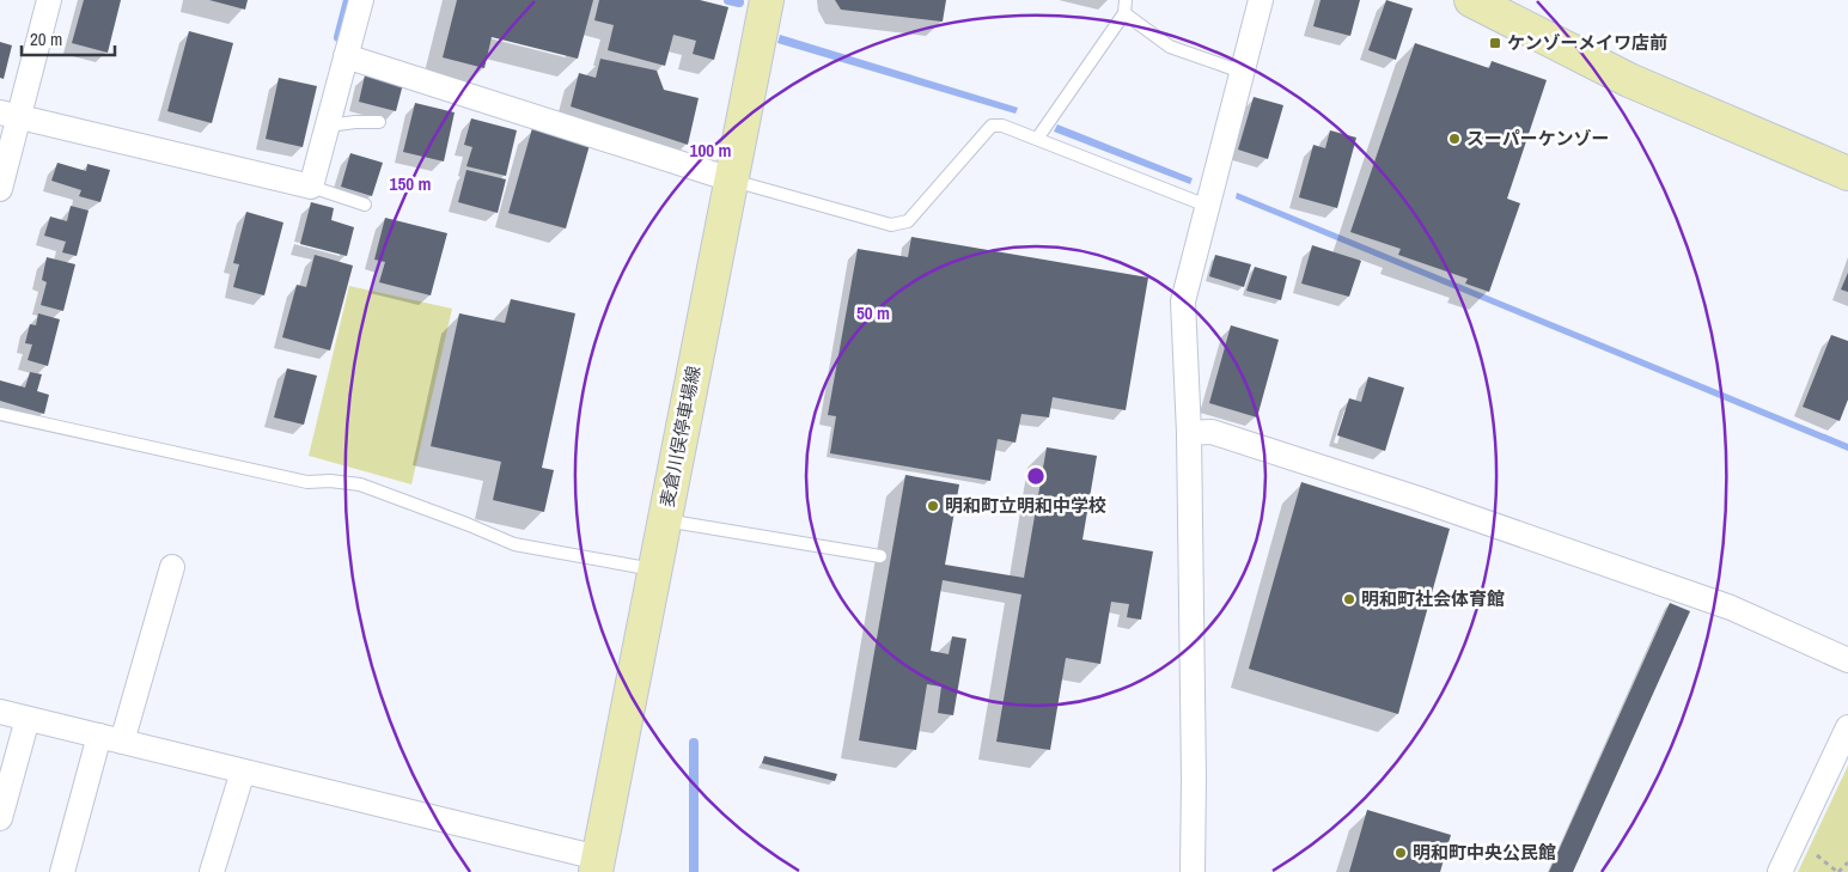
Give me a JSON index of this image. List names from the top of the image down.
{
  "streets": {
    "main road": ["麦倉川俣停車場線"]
  },
  "places": {
    "transit": ["ケンゾーメイワ店前"],
    "other": [
      "スーパーケンゾー",
      "明和町立明和中学校",
      "明和町社会体育館",
      "明和町中央公民館"
    ]
  },
  "scale_bar": "20 m",
  "rings": ["100 m", "150 m", "50 m"]
}
